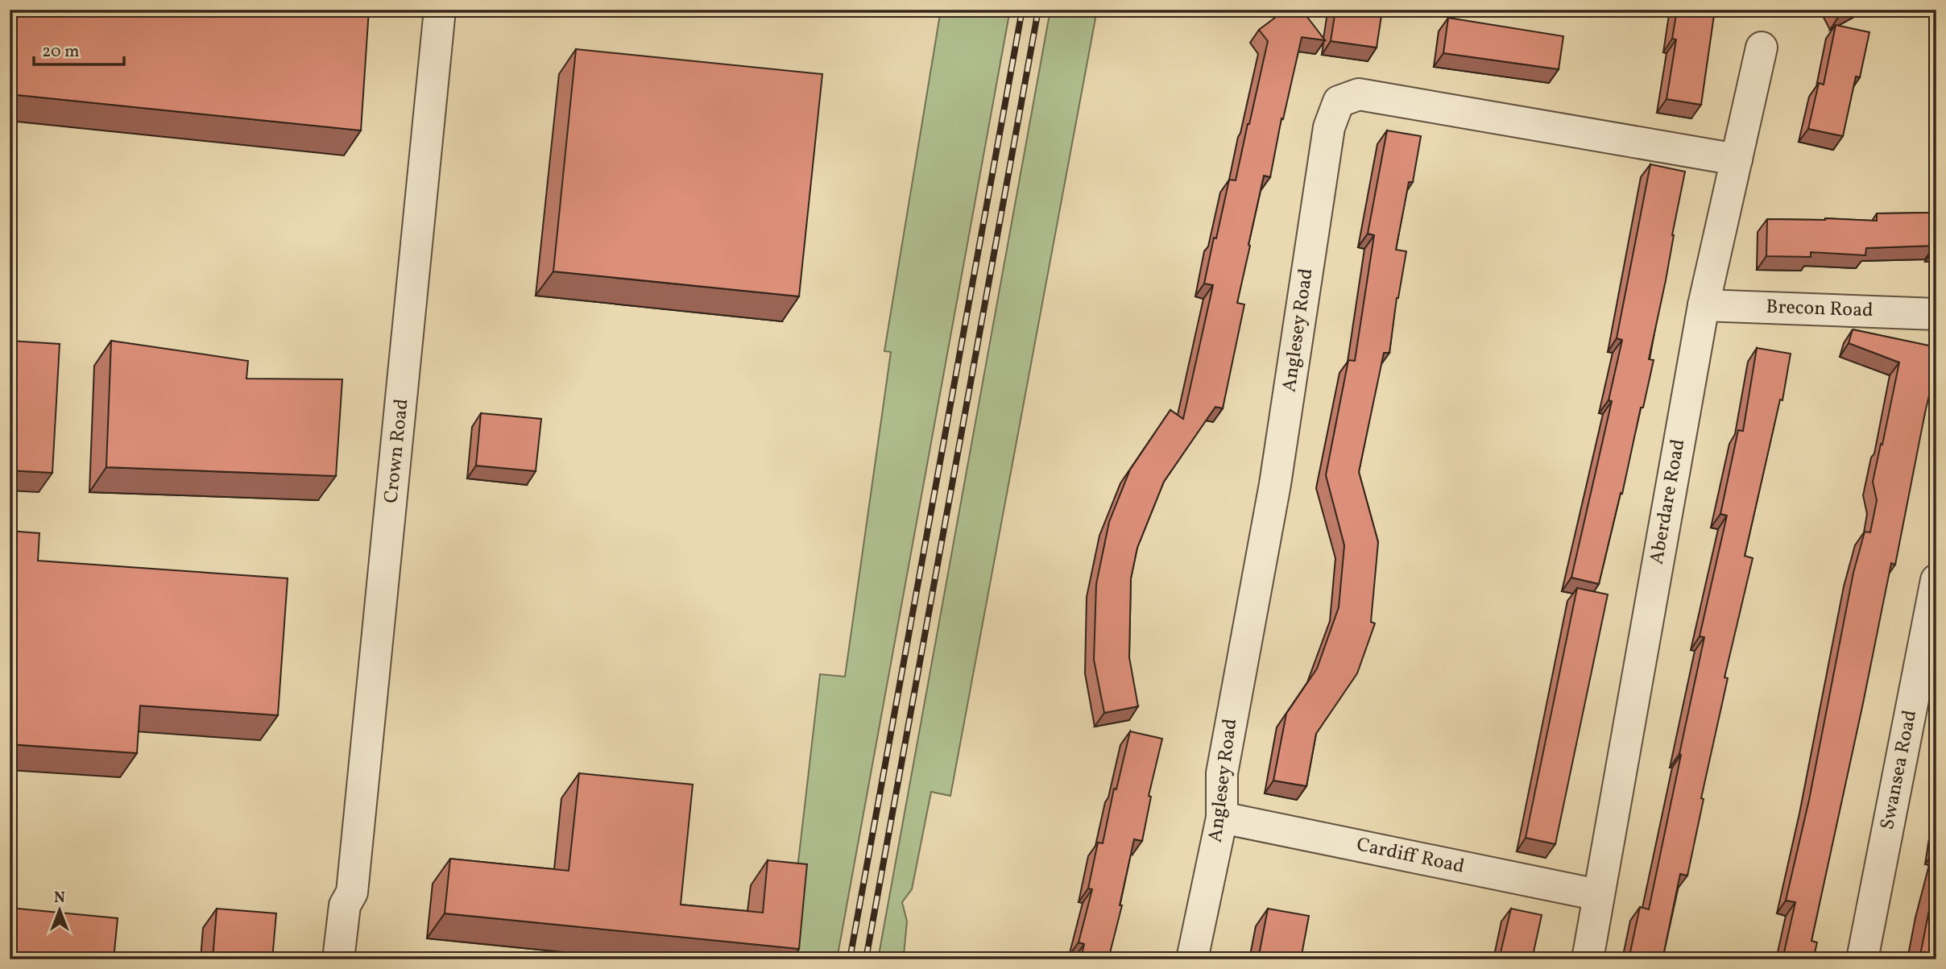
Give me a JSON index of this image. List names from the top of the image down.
{
  "streets": {
    "street": [
      "Brecon Road",
      "Anglesey Road",
      "Crown Road",
      "Aberdare Road",
      "Swansea Road",
      "Cardiff Road"
    ]
  },
  "crossings": [
    ["Brecon Road", "Aberdare Road"],
    ["Anglesey Road", "Aberdare Road"],
    ["Anglesey Road", "Cardiff Road"],
    ["Aberdare Road", "Cardiff Road"]
  ],
  "scale_bar": "20 m",
  "north": "top"
}
